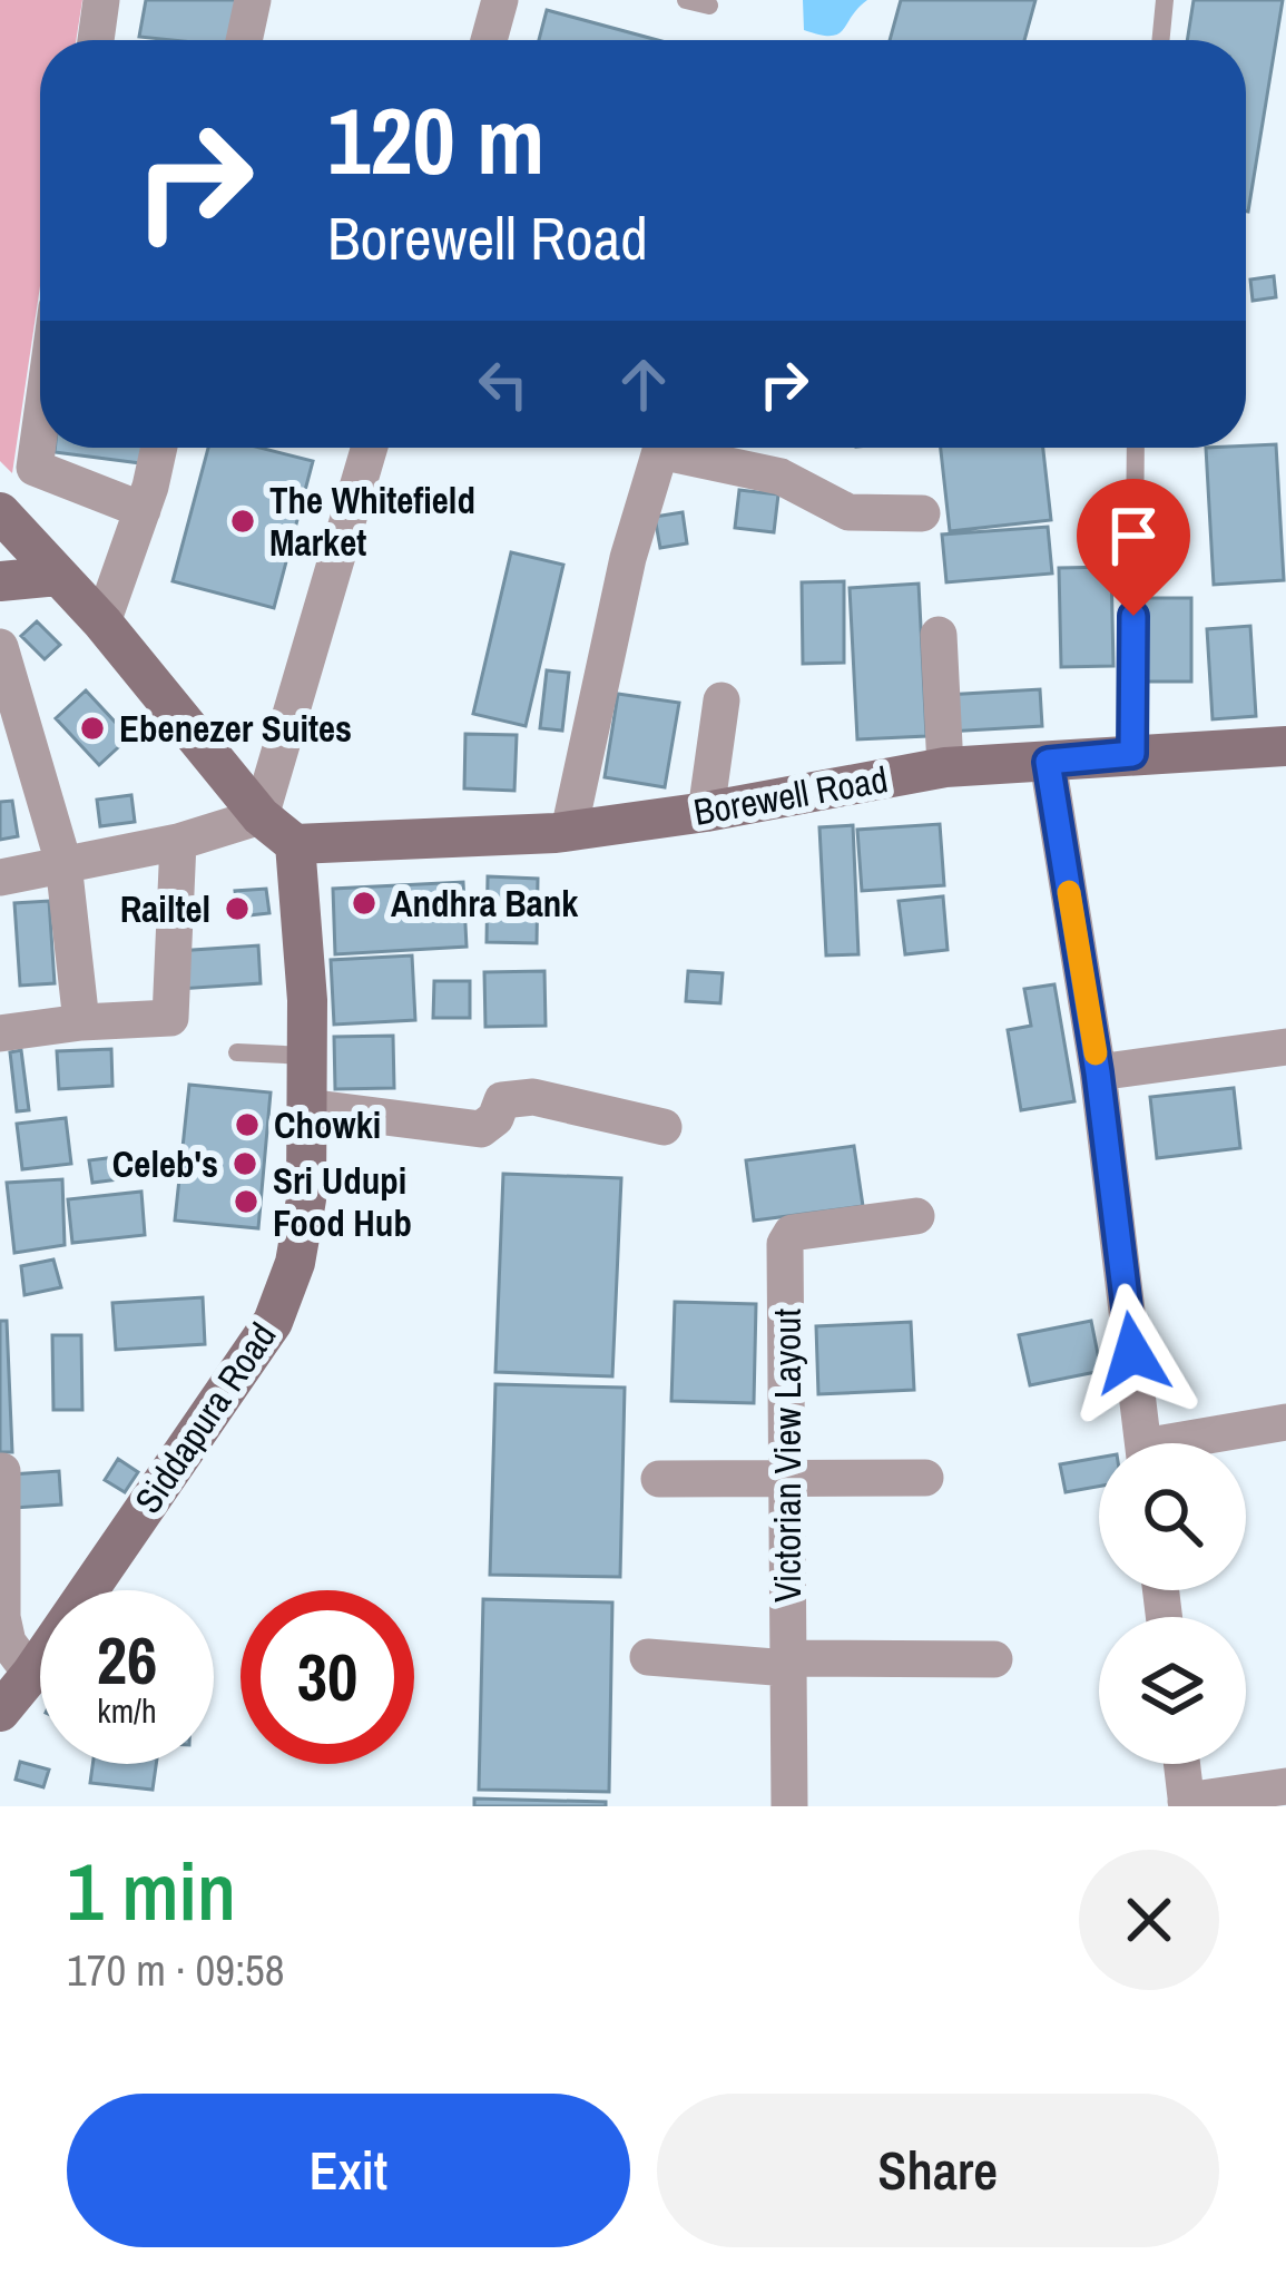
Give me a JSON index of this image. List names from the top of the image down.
{
  "streets": {
    "street": ["Borewell Road", "Siddapura Road", "Victorian View Layout"]
  },
  "crossings": [
    ["Borewell Road", "Siddapura Road"]
  ],
  "places": [
    "The Whitefield Market",
    "Ebenezer Suites",
    "Andhra Bank",
    "Railtel",
    "Chowki",
    "Celeb's",
    "Sri Udupi Food Hub"
  ],
  "page": {
    "turn": ["120 m", "Borewell Road"],
    "speed": "26 km/h",
    "limit": "30",
    "heading": ["1 min", "170 m · 09:58"],
    "buttons": ["Exit", "Share"]
  }
}
